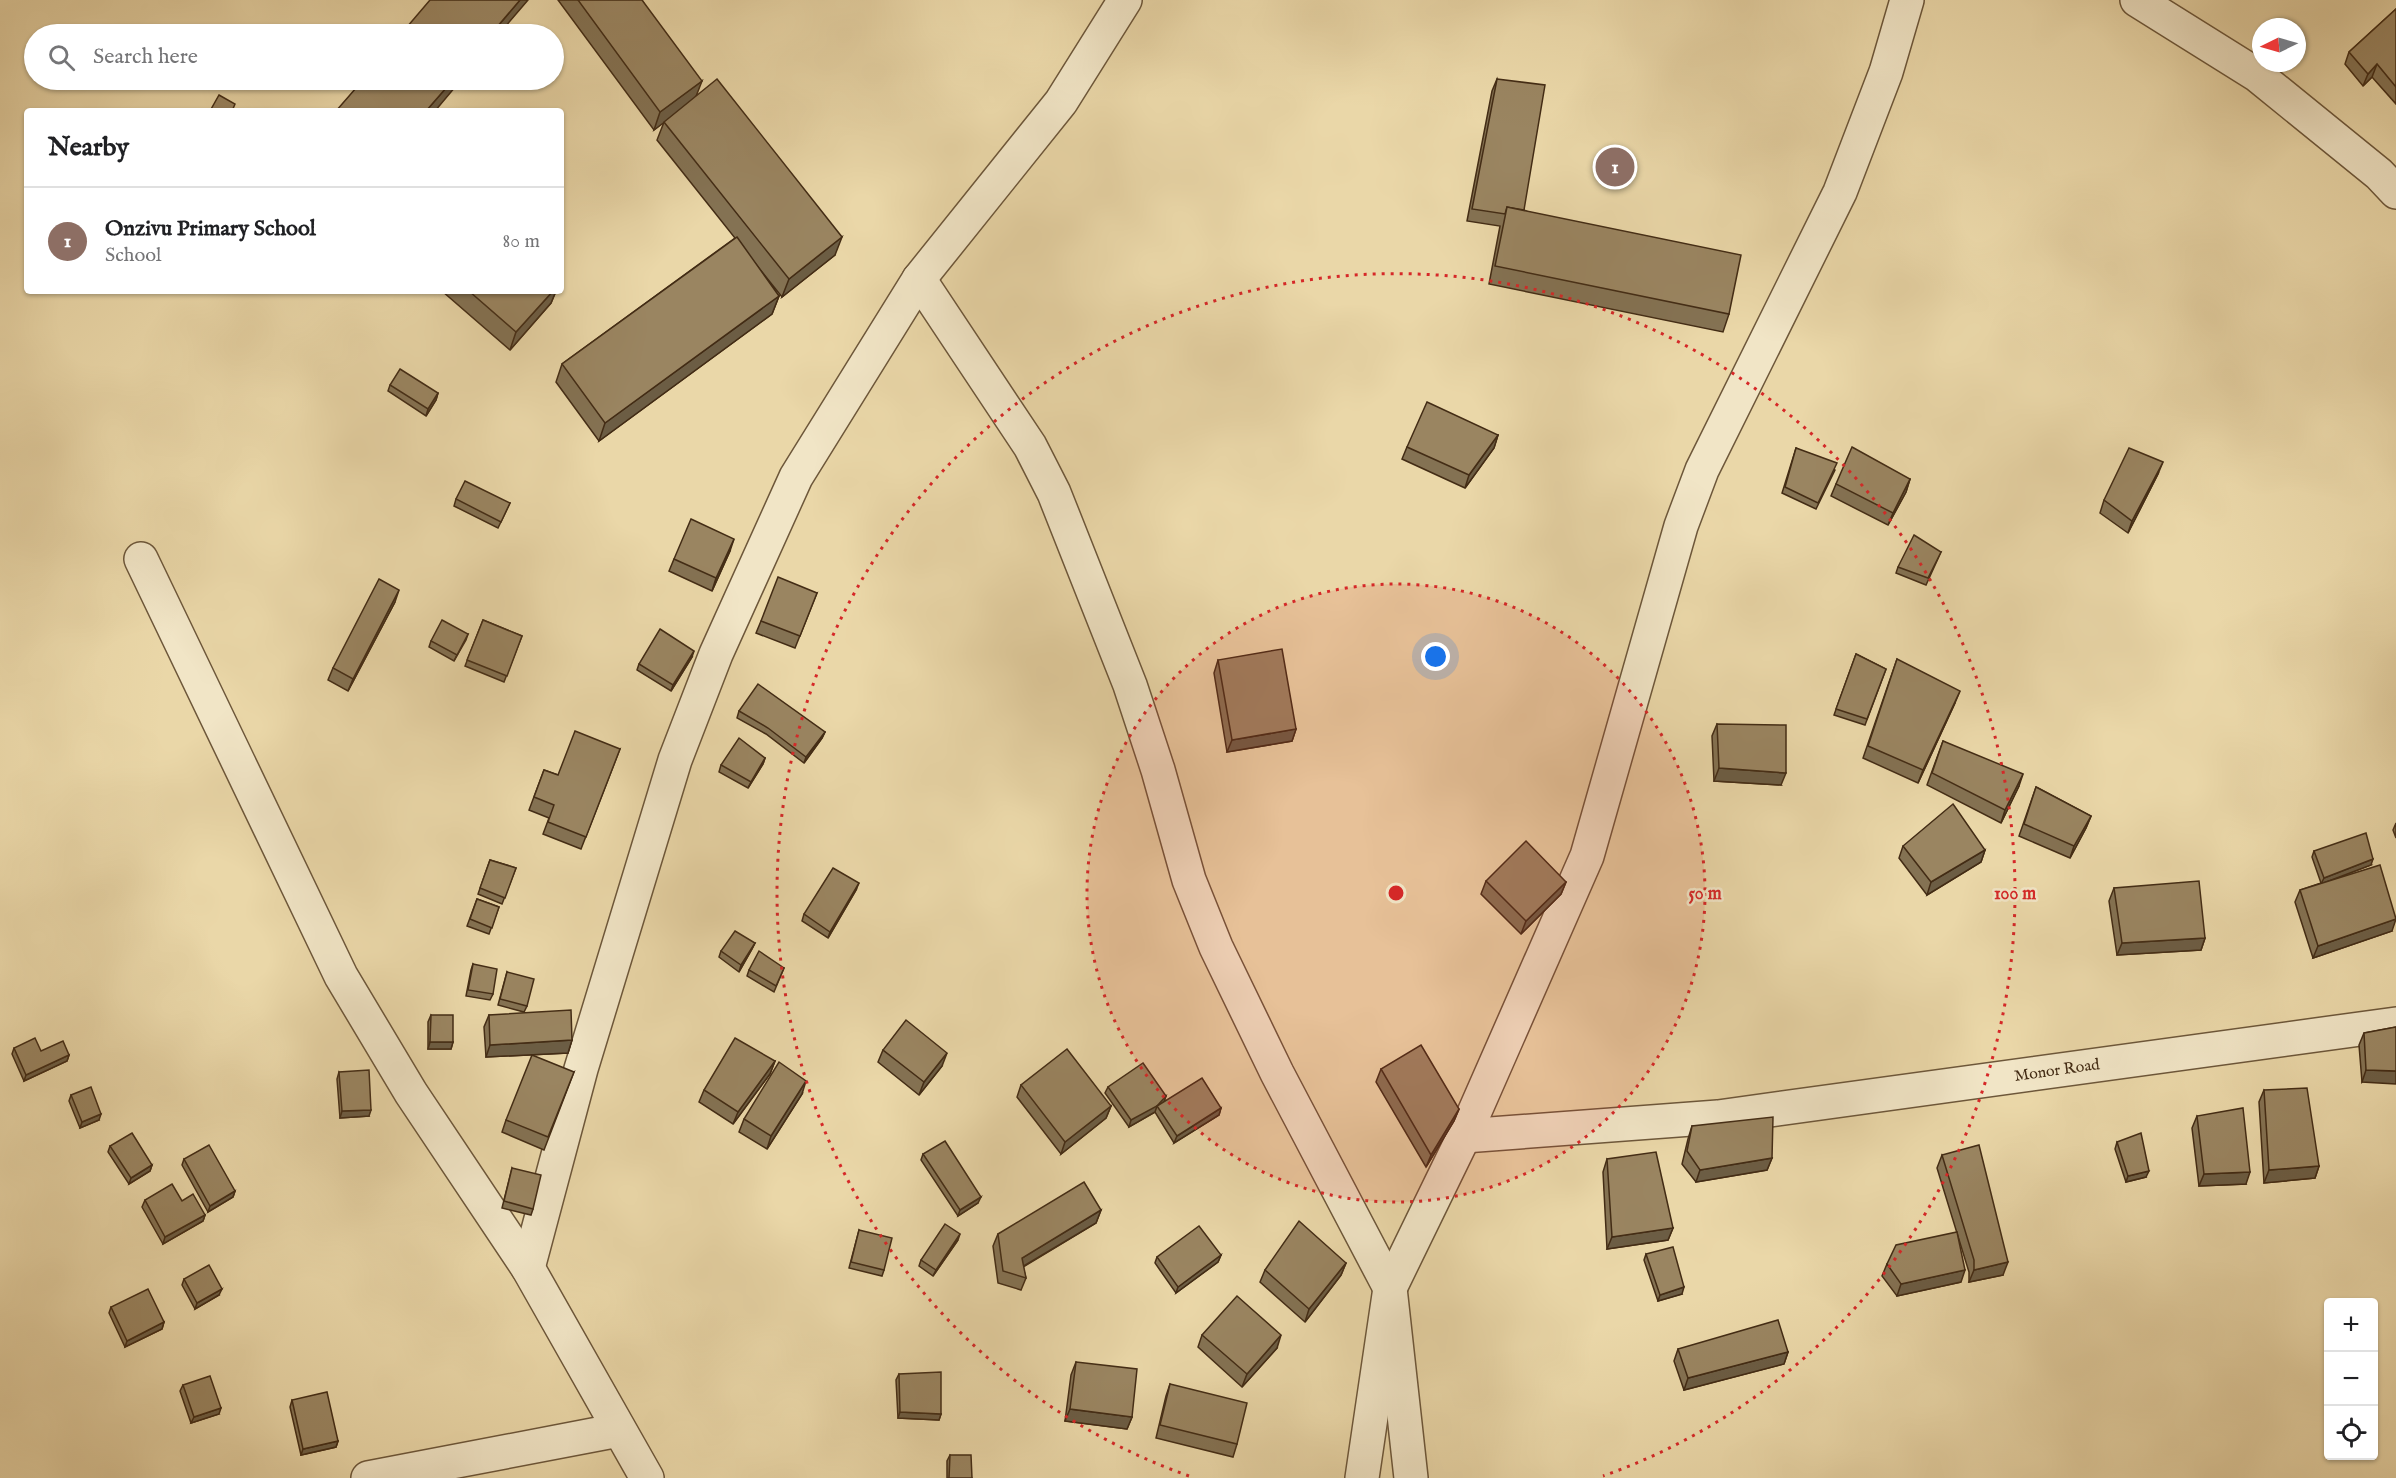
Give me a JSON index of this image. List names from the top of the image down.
{
  "streets": {
    "street": ["Monor Road"]
  },
  "north": "left",
  "page": {
    "search": "Search here",
    "heading": "Nearby",
    "pins": "1",
    "list": [
      {
        "mark": "1",
        "name": "Onzivu Primary School",
        "note": "School",
        "value": "80 m"
      }
    ],
    "map_buttons": ["+", "−"]
  },
  "rings": ["50 m", "100 m"]
}
